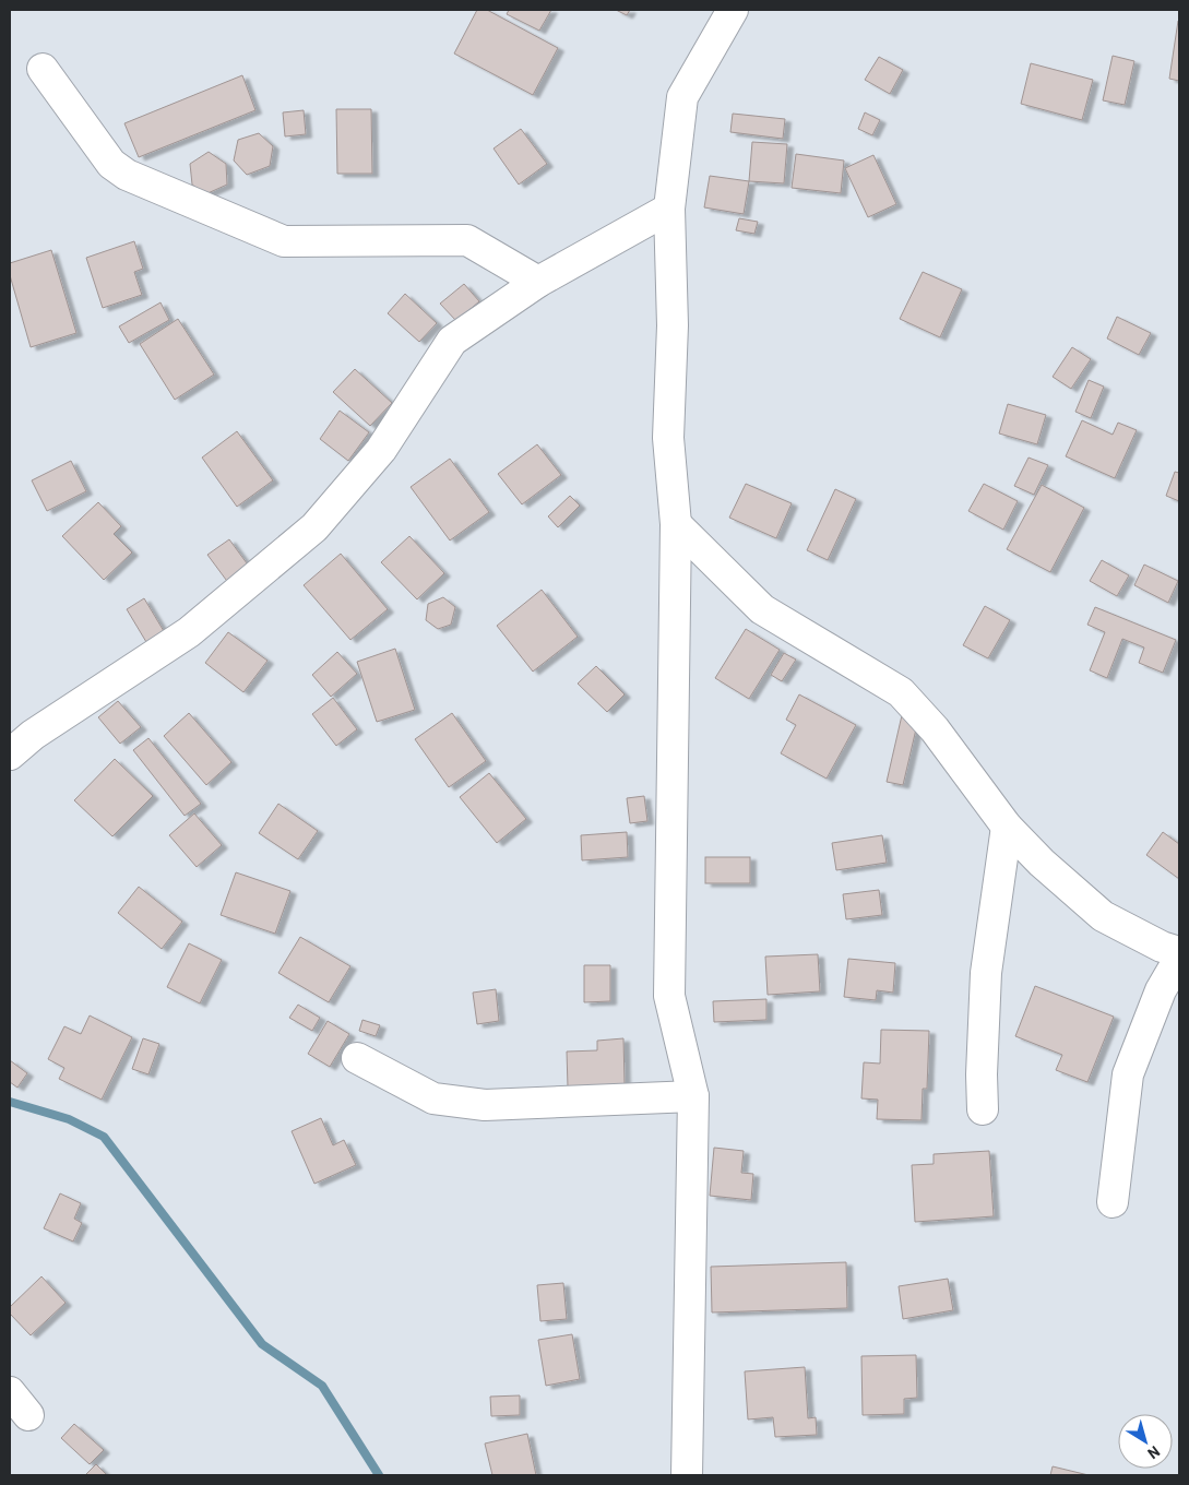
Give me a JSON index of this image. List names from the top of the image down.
{
  "north": "bottom right"
}
